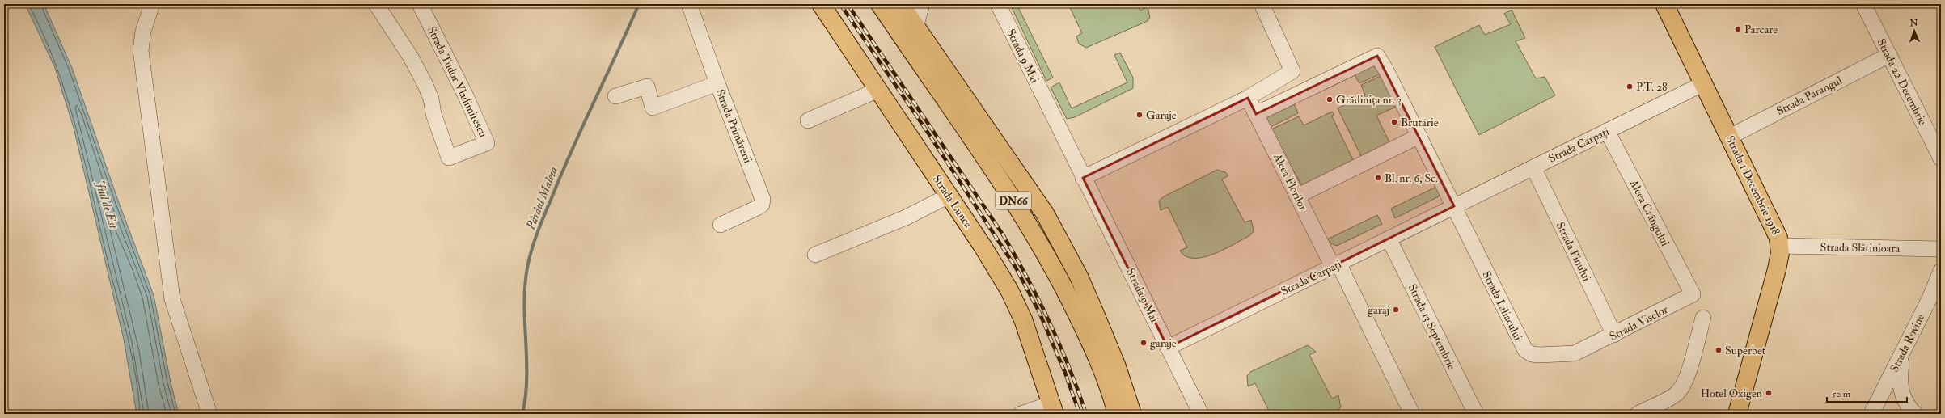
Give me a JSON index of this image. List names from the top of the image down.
{
  "streets": {
    "main road": ["Strada 1 Decembrie 1918", "DN66", "Strada Lunca"],
    "street": [
      "Strada 9 Mai",
      "Strada Tudor Vladimirescu",
      "Strada 22 Decembrie",
      "Strada Parangul",
      "Strada Primăverii",
      "Strada Carpați",
      "Aleea Florilor",
      "Aleea Crângului",
      "Strada Slătinioara",
      "Strada Pinului",
      "Strada Liliacului",
      "Strada Viselor",
      "Strada 13 Septembrie",
      "Strada Rovine"
    ]
  },
  "crossings": [
    ["Strada 9 Mai", "Strada Carpați"],
    ["Strada 22 Decembrie", "Strada Parangul"],
    ["Strada Parangul", "Strada 1 Decembrie 1918"],
    ["Strada Carpați", "Aleea Florilor"],
    ["Strada Carpați", "Strada 1 Decembrie 1918"],
    ["Strada Carpați", "Aleea Crângului"],
    ["Strada Carpați", "Strada Pinului"],
    ["Strada Carpați", "Strada Liliacului"],
    ["Strada Carpați", "Strada 13 Septembrie"],
    ["Strada 1 Decembrie 1918", "Strada Slătinioara"],
    ["Aleea Crângului", "Strada Viselor"],
    ["Strada Pinului", "Strada Viselor"],
    ["Strada Liliacului", "Strada Viselor"]
  ],
  "water": ["Pârâul Maleia", "Jiul de Est"],
  "places": [
    "Parcare",
    "P.T. 28",
    "Grădinița nr. 3",
    "Garaje",
    "Brutărie",
    "Bl. nr. 6, Sc.",
    "garaj",
    "garaje",
    "Superbet",
    "Hotel Oxigen"
  ],
  "scale_bar": "50 m",
  "north": "top"
}
